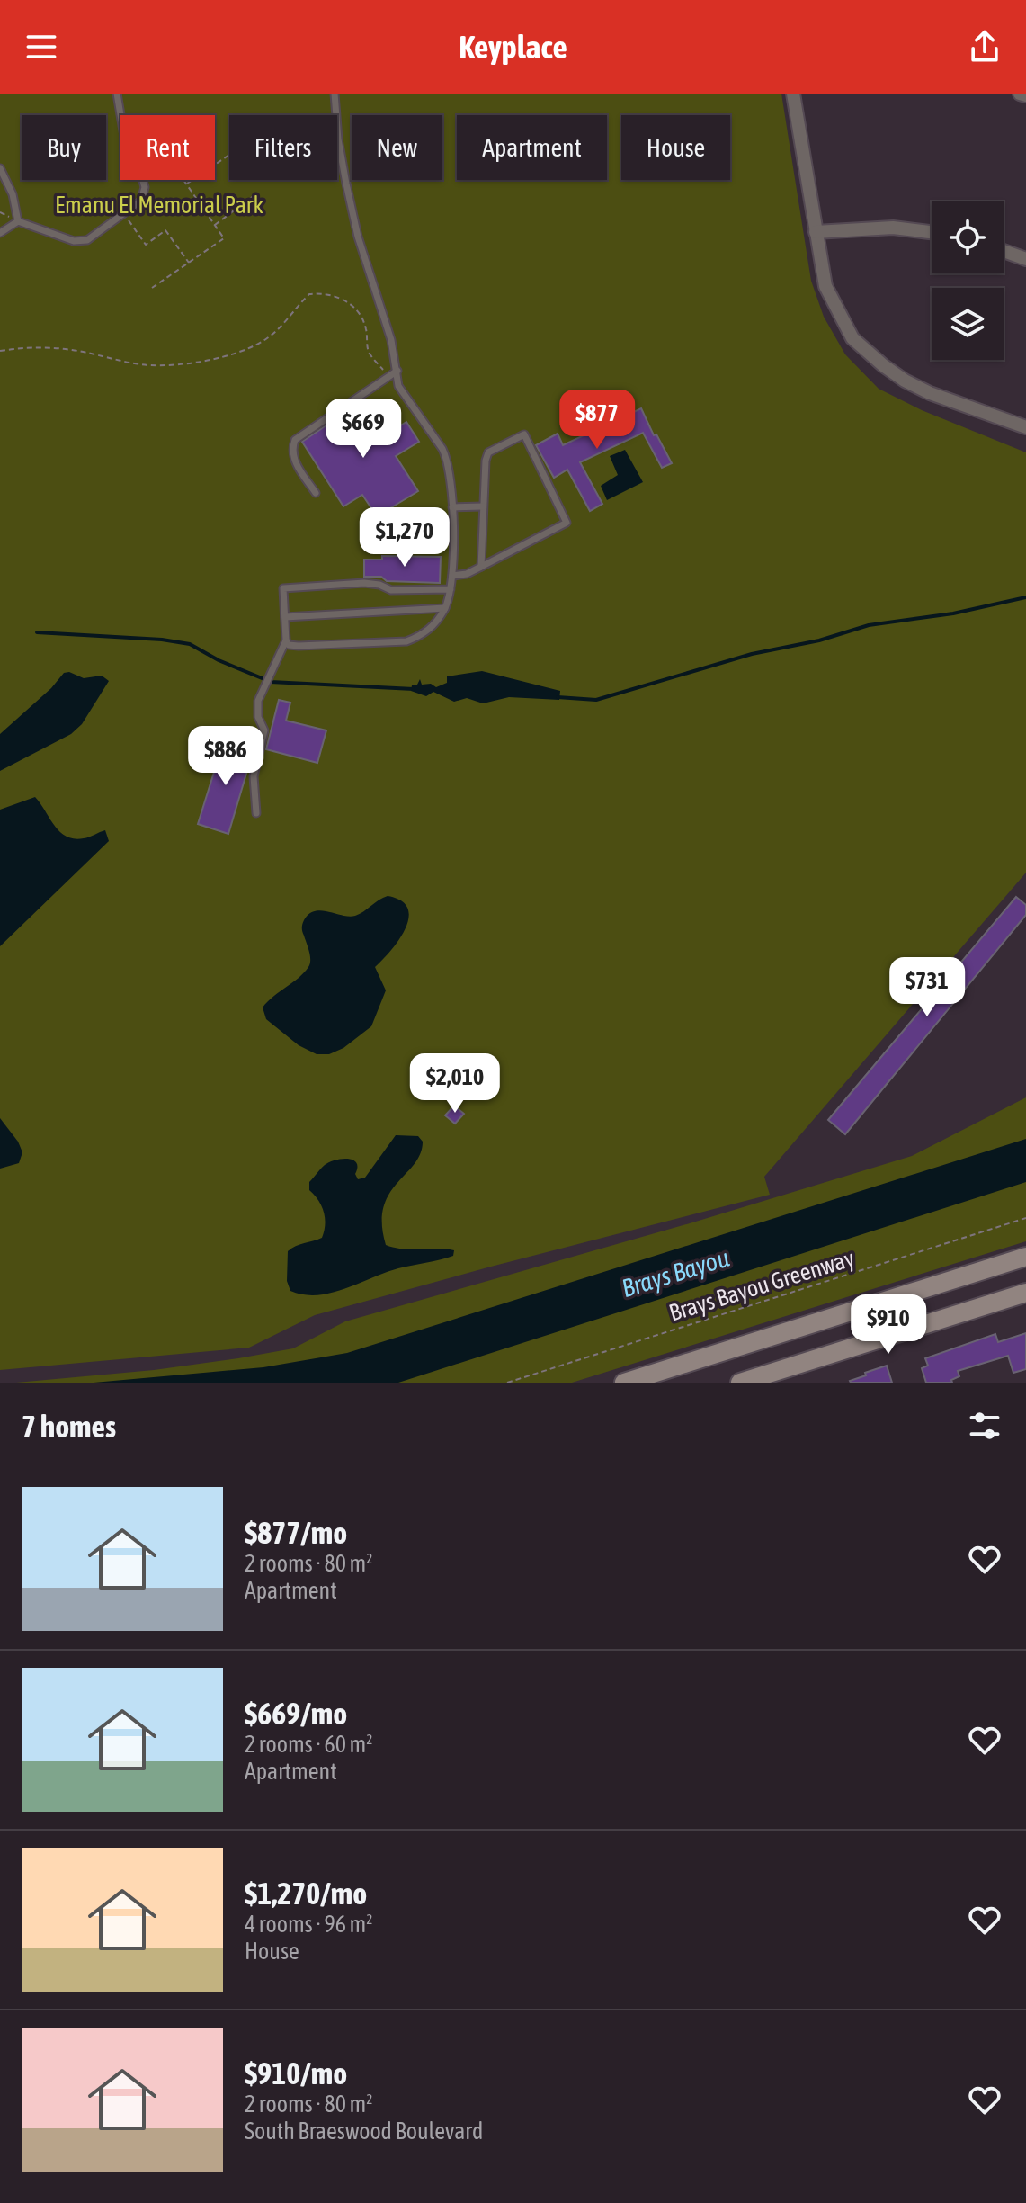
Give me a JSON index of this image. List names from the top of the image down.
{
  "streets": {
    "path": ["Brays Bayou Greenway"]
  },
  "water": ["Brays Bayou"],
  "parks": ["Emanu El Memorial Park"],
  "page": {
    "header": "Keyplace",
    "chip": [
      "Buy",
      "Rent",
      "Filters",
      "New",
      "Apartment",
      "House"
    ],
    "price": [
      "$877",
      "$669",
      "$1,270",
      "$886",
      "$731",
      "$2,010",
      "$910"
    ],
    "heading": "7 homes",
    "list": [
      {
        "name": "$877/mo",
        "note": "2 rooms · 80 m² · Apartment"
      },
      {
        "name": "$669/mo",
        "note": "2 rooms · 60 m² · Apartment"
      },
      {
        "name": "$1,270/mo",
        "note": "4 rooms · 96 m² · House"
      },
      {
        "name": "$910/mo",
        "note": "2 rooms · 80 m² · South Braeswood Boulevard"
      }
    ]
  }
}
